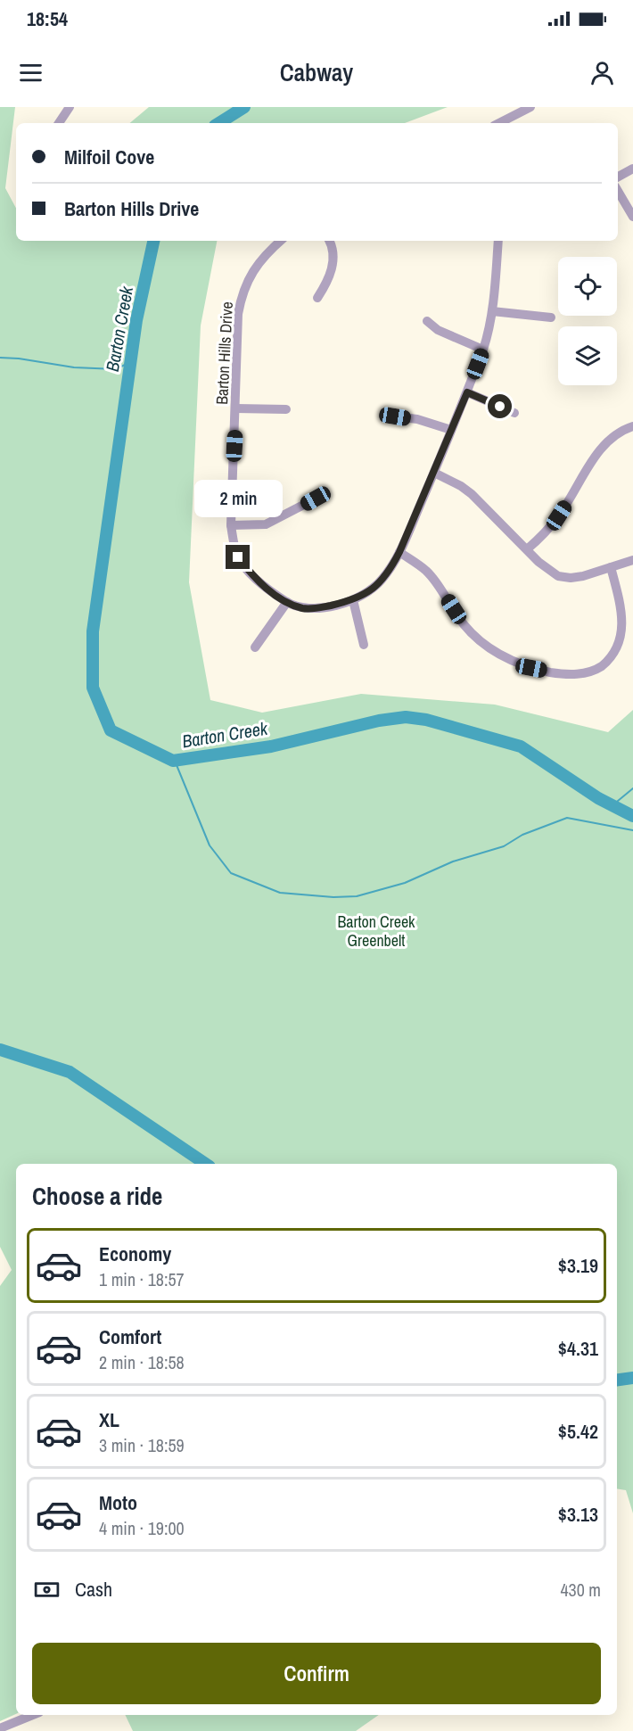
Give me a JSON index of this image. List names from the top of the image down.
{
  "streets": {
    "street": ["Barton Hills Drive"]
  },
  "water": ["Barton Creek"],
  "parks": ["Barton Creek Greenbelt"],
  "page": {
    "status": "18:54",
    "header": "Cabway",
    "banner": ["Milfoil Cove", "Barton Hills Drive"],
    "bubble": "2 min",
    "heading": "Choose a ride",
    "list": [
      {
        "name": "Economy",
        "note": "1 min · 18:57",
        "value": "$3.19"
      },
      {
        "name": "Comfort",
        "note": "2 min · 18:58",
        "value": "$4.31"
      },
      {
        "name": "XL",
        "note": "3 min · 18:59",
        "value": "$5.42"
      },
      {
        "name": "Moto",
        "note": "4 min · 19:00",
        "value": "$3.13"
      }
    ],
    "pay": ["Cash", "430 m"],
    "buttons": "Confirm"
  }
}
